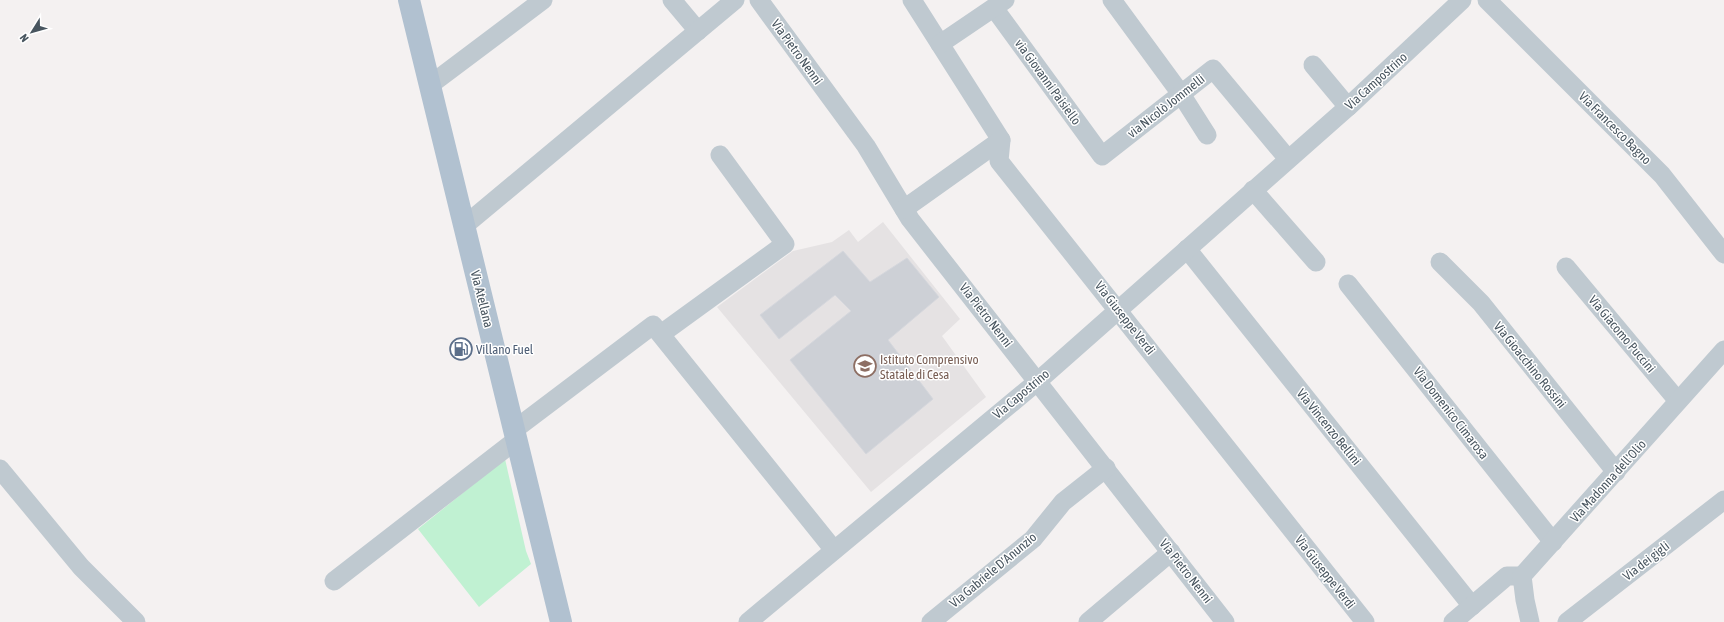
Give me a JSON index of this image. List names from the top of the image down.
{
  "streets": {
    "main road": ["Via Atellana"],
    "street": [
      "Via Pietro Nenni",
      "Via Campostrino",
      "via Giovanni Paisiello",
      "via Nicolò Jommelli",
      "Via Francesco Bagno",
      "Via Giuseppe Verdi",
      "Via Giacomo Puccini",
      "Via Gioacchino Rossini",
      "Via Capostrino",
      "Via Domenico Cimarosa",
      "Via Vincenzo Bellini",
      "Via Madonna dell'Olio",
      "Via dei gigli",
      "Via Gabriele D'Anunzio"
    ]
  },
  "crossings": [
    ["Via Pietro Nenni", "Via Capostrino"],
    ["Via Pietro Nenni", "Via Gabriele D'Anunzio"],
    ["Via Campostrino", "via Nicolò Jommelli"],
    ["Via Campostrino", "Via Capostrino"],
    ["via Giovanni Paisiello", "via Nicolò Jommelli"],
    ["via Nicolò Jommelli", "Via Capostrino"],
    ["Via Giuseppe Verdi", "Via Capostrino"],
    ["Via Giacomo Puccini", "Via Madonna dell'Olio"],
    ["Via Gioacchino Rossini", "Via Madonna dell'Olio"],
    ["Via Capostrino", "Via Vincenzo Bellini"],
    ["Via Domenico Cimarosa", "Via Madonna dell'Olio"]
  ],
  "places": {
    "fuel station": ["Villano Fuel"],
    "school or university": ["Istituto Comprensivo Statale di Cesa"]
  },
  "north": "bottom left"
}
